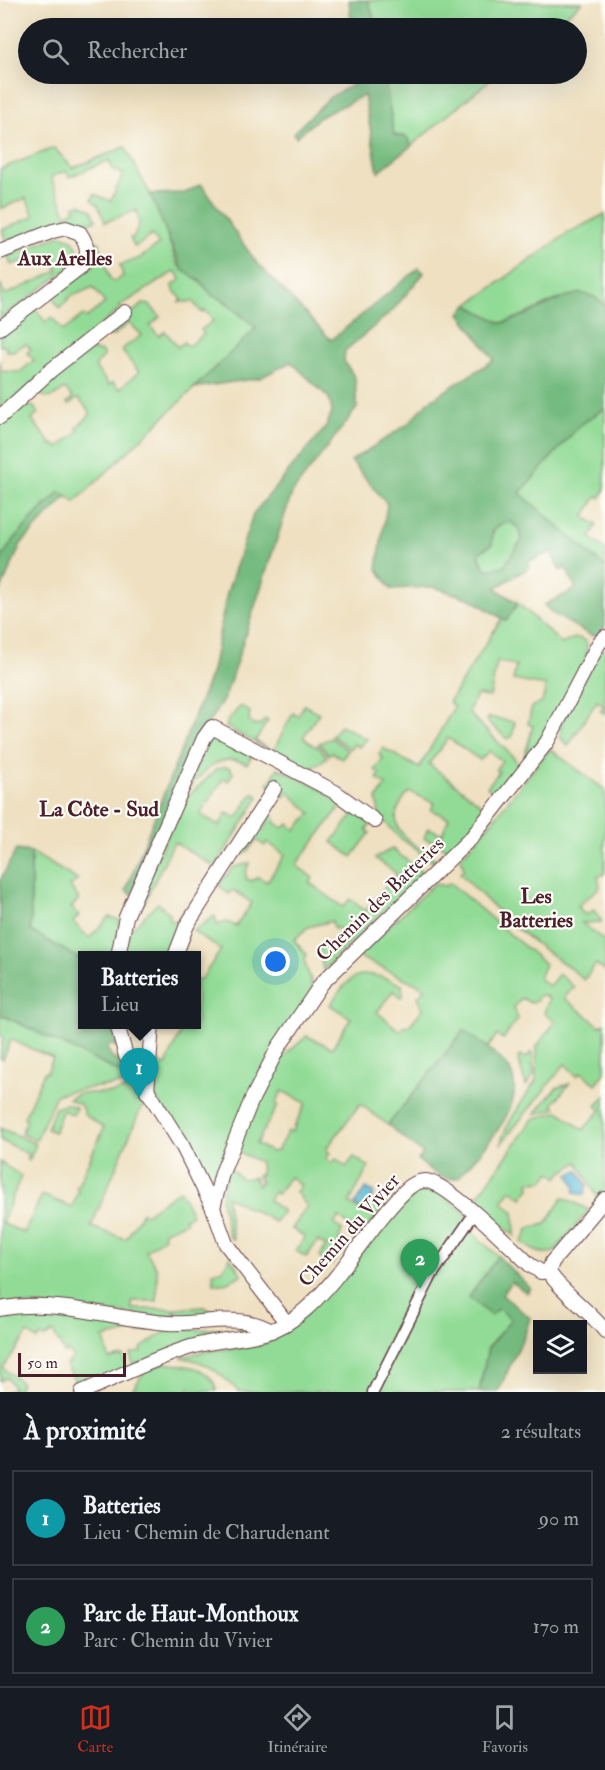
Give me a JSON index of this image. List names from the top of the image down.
{
  "streets": {
    "street": ["Chemin des Batteries", "Chemin du Vivier"]
  },
  "districts": ["Aux Arelles", "La Côte - Sud", "Les Batteries"],
  "scale_bar": "50 m",
  "page": {
    "search": "Rechercher",
    "popup": ["Batteries", "Lieu"],
    "pins": ["1", "2"],
    "scale": "50 m",
    "heading": ["À proximité", "2 résultats"],
    "list": [
      {
        "mark": "1",
        "name": "Batteries",
        "note": "Lieu · Chemin de Charudenant",
        "value": "90 m"
      },
      {
        "mark": "2",
        "name": "Parc de Haut-Monthoux",
        "note": "Parc · Chemin du Vivier",
        "value": "170 m"
      }
    ],
    "nav": ["Carte", "Itinéraire", "Favoris"]
  }
}
